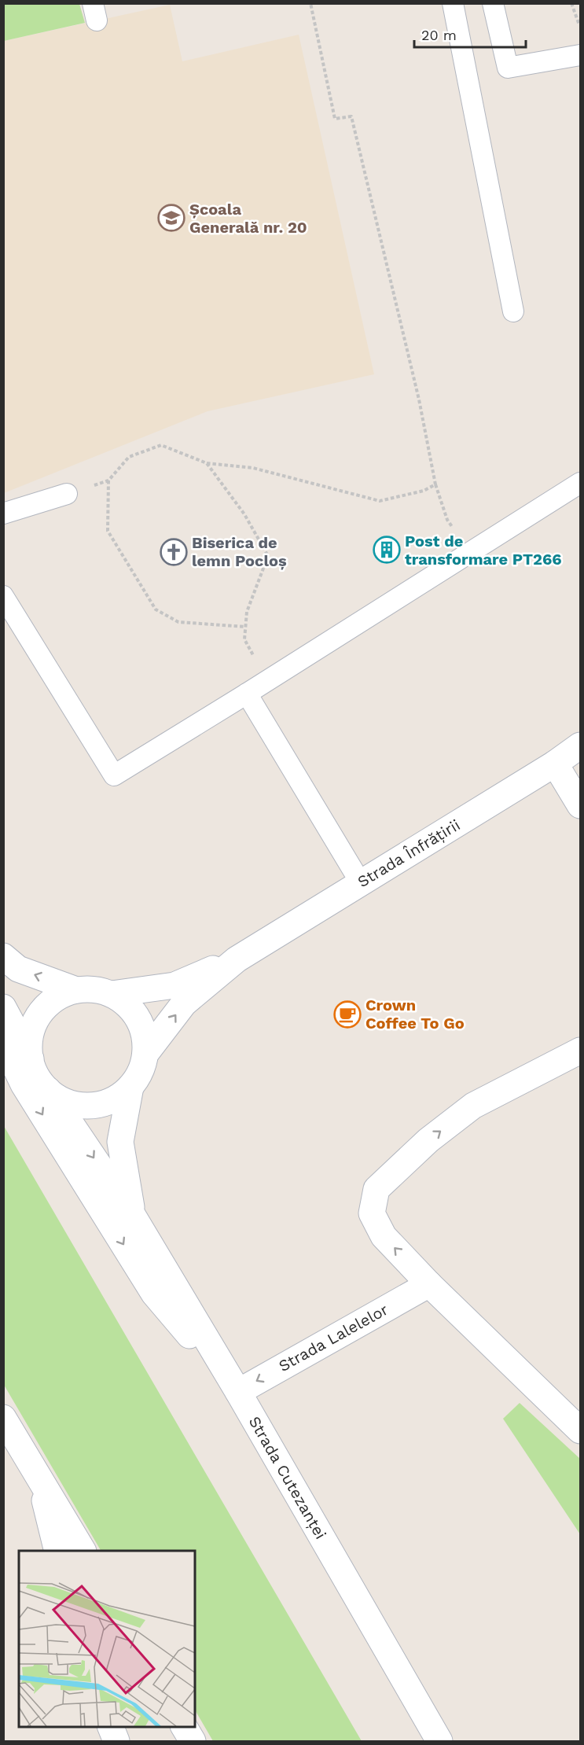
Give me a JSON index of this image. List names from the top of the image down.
{
  "streets": {
    "street": ["Strada Înfrățirii", "Strada Lalelelor", "Strada Cutezanței"]
  },
  "crossings": [
    ["Strada Înfrățirii", "Strada Cutezanței"],
    ["Strada Lalelelor", "Strada Cutezanței"]
  ],
  "one_way": ["Strada Lalelelor"],
  "places": {
    "school or university": ["Școala Generală nr. 20"],
    "building": ["Post de transformare PT266"],
    "church": ["Biserica de lemn Pocloș"],
    "cafe": ["Crown Coffee To Go"]
  },
  "scale_bar": "20 m"
}
